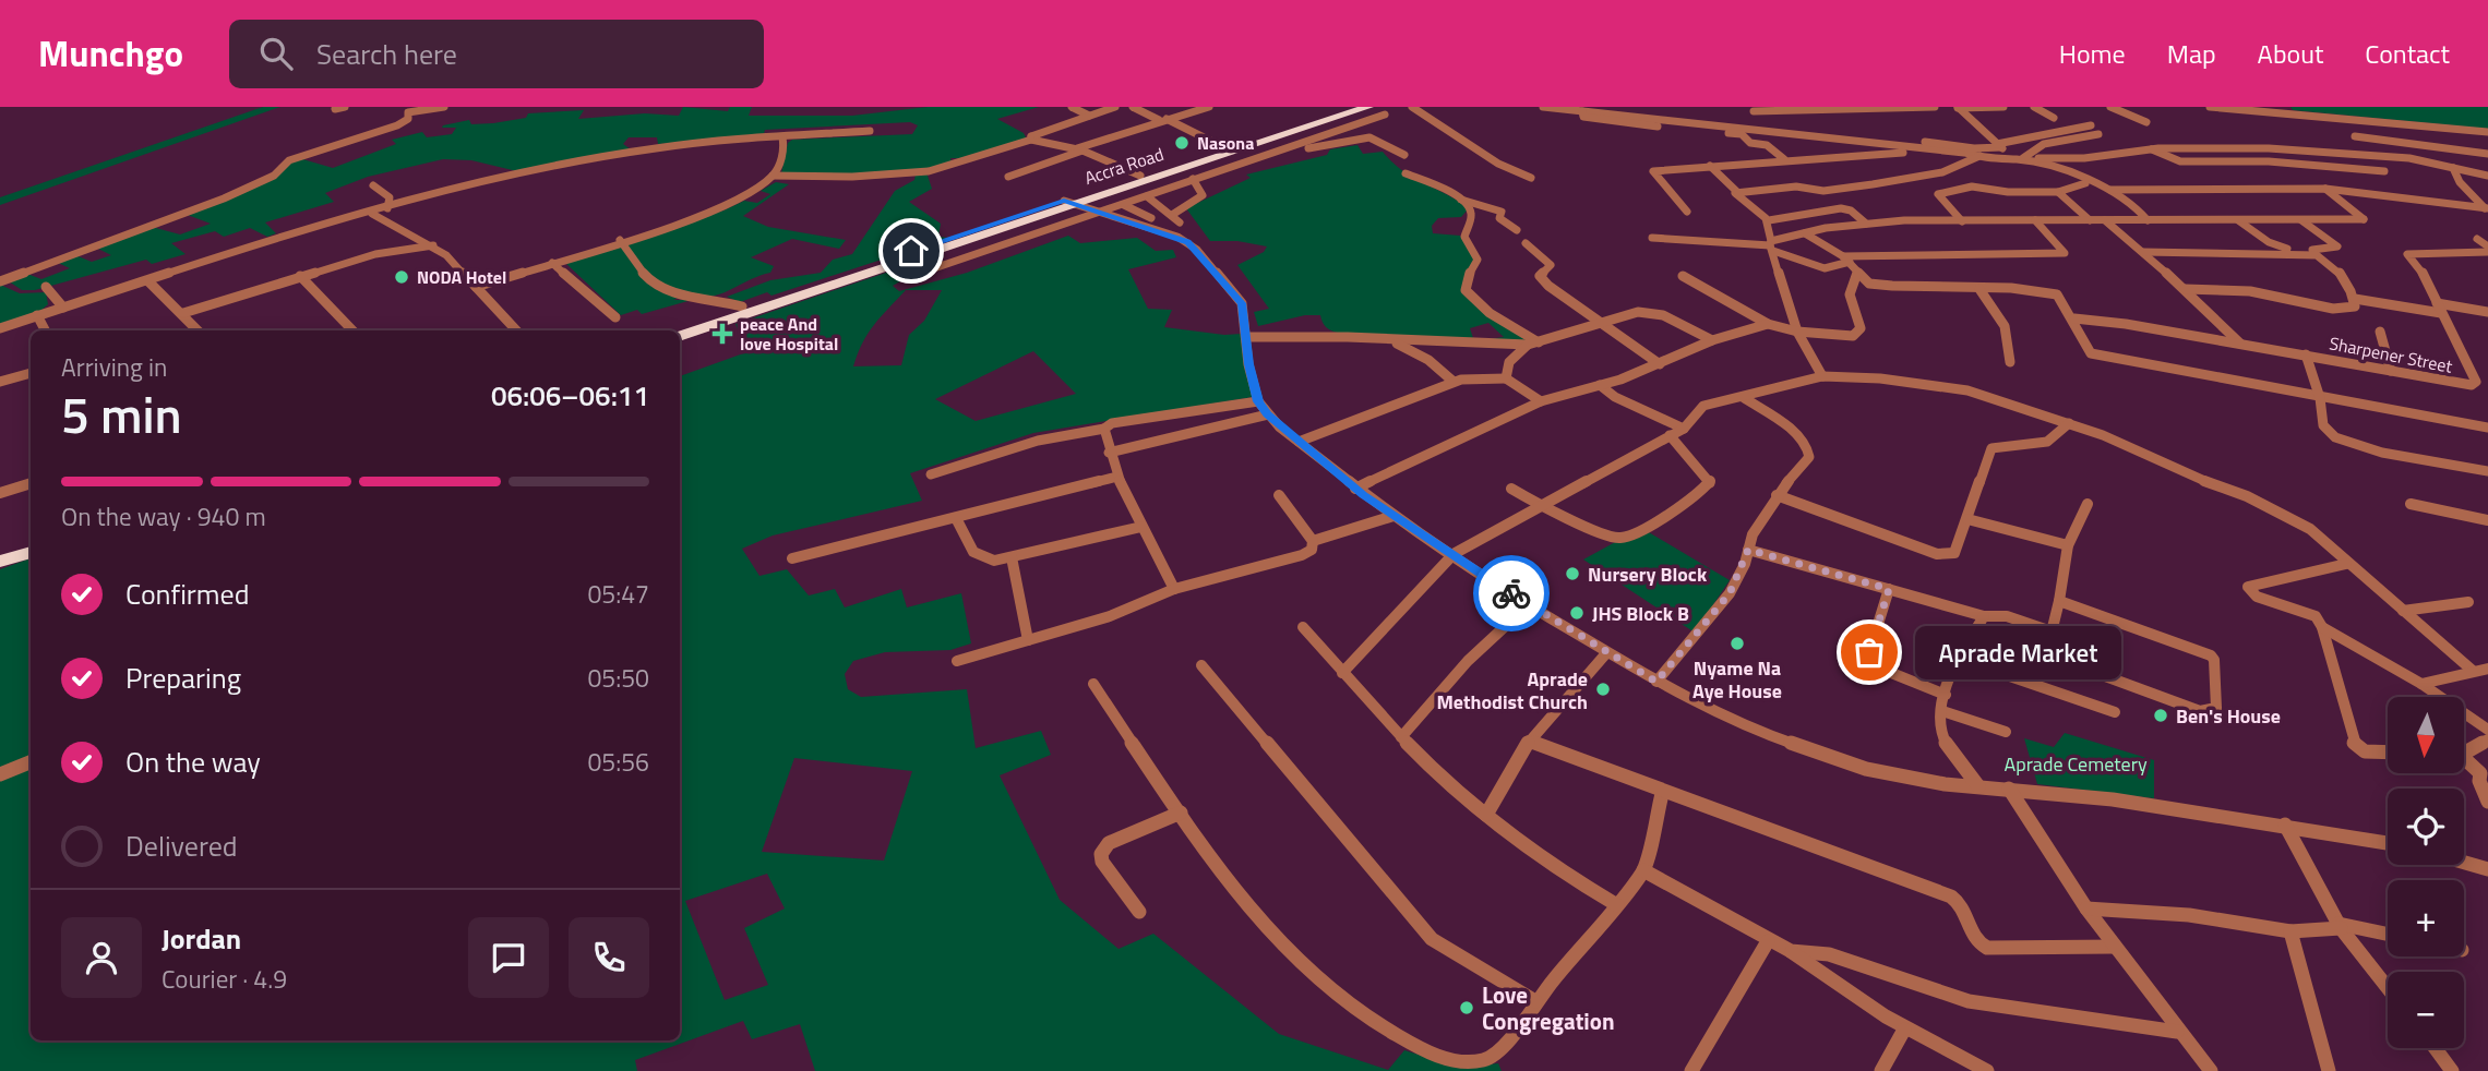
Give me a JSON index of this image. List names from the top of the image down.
{
  "streets": {
    "highway": ["Accra Road"],
    "street": ["Sharpener Street"]
  },
  "parks": ["Aprade Cemetery"],
  "places": {
    "other": [
      "Nasona",
      "NODA Hotel",
      "Nursery Block",
      "JHS Block B",
      "Nyame Na Aye House",
      "Aprade Market",
      "Aprade Methodist Church",
      "Ben's House",
      "Love Congregation"
    ],
    "health": ["peace And love Hospital"]
  },
  "north": "bottom",
  "page": {
    "header": "Munchgo",
    "search": "Search here",
    "nav": [
      "Home",
      "Map",
      "About",
      "Contact"
    ],
    "heading": ["5 min", "Arriving in", "06:06–06:11"],
    "panel": ["Jordan", "Courier · 4.9"],
    "bar": "On the way · 940 m",
    "list": [
      ["Confirmed", "05:47"],
      ["Preparing", "05:50"],
      ["On the way", "05:56"],
      "Delivered"
    ],
    "bubble": "Aprade Market",
    "map_buttons": ["+", "−"]
  }
}
